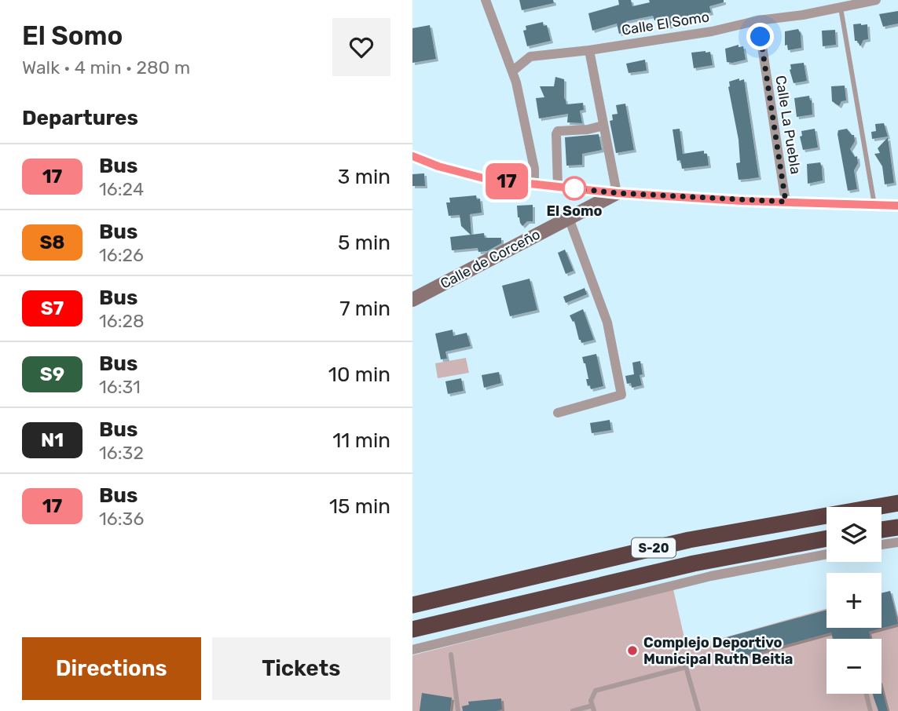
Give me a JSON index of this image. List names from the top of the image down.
{
  "streets": {
    "highway": ["S-20"],
    "main road": ["Calle de Corceño"],
    "street": ["Calle El Somo", "Calle La Puebla"]
  },
  "crossings": [
    ["Calle El Somo", "Calle La Puebla"]
  ],
  "places": ["El Somo", "Complejo Deportivo Municipal Ruth Beitia"],
  "lines": ["bus line 17"],
  "page": {
    "heading": [
      ["El Somo", "Walk · 4 min · 280 m"],
      "Departures"
    ],
    "on_map": "17",
    "list": [
      {
        "mark": "17",
        "name": "Bus",
        "note": "16:24",
        "value": "3 min"
      },
      {
        "mark": "S8",
        "name": "Bus",
        "note": "16:26",
        "value": "5 min"
      },
      {
        "mark": "S7",
        "name": "Bus",
        "note": "16:28",
        "value": "7 min"
      },
      {
        "mark": "S9",
        "name": "Bus",
        "note": "16:31",
        "value": "10 min"
      },
      {
        "mark": "N1",
        "name": "Bus",
        "note": "16:32",
        "value": "11 min"
      },
      {
        "mark": "17",
        "name": "Bus",
        "note": "16:36",
        "value": "15 min"
      }
    ],
    "map_buttons": ["+", "−"],
    "buttons": ["Directions", "Tickets"]
  }
}
